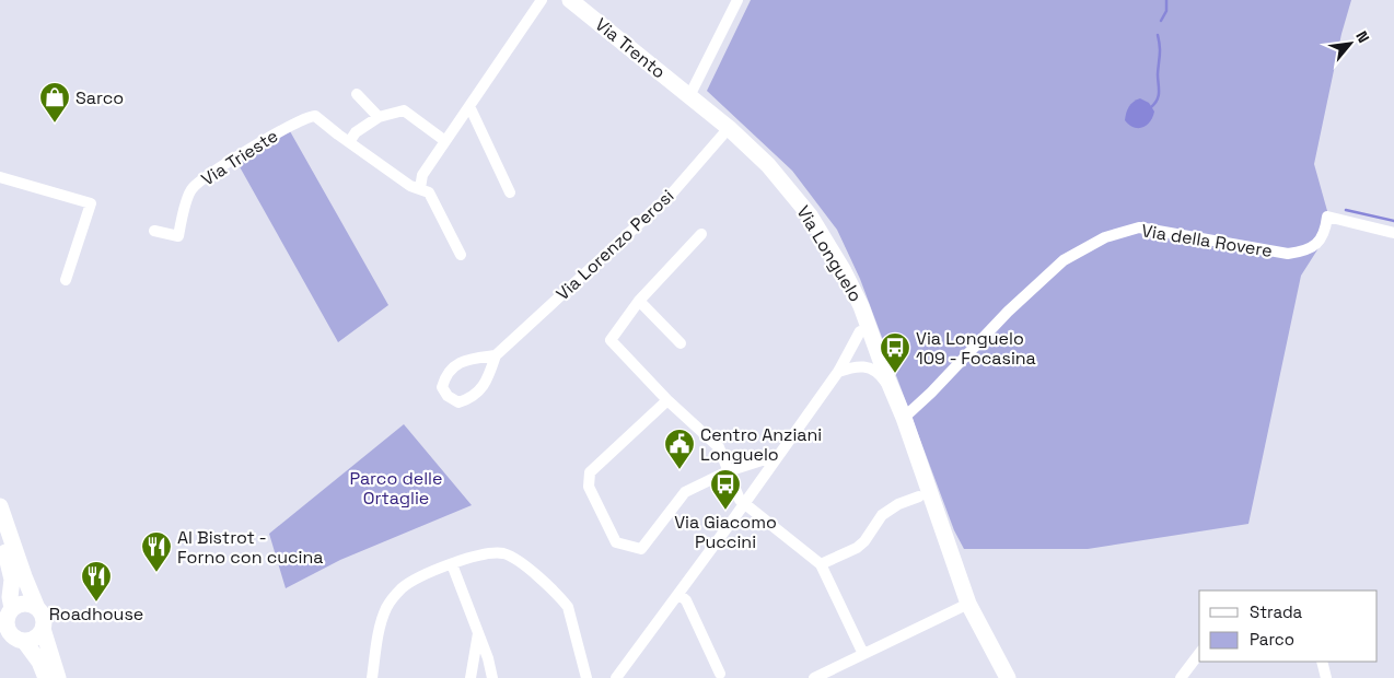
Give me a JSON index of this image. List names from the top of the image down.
{
  "streets": {
    "street": [
      "Via Trento",
      "Via Trieste",
      "Via della Rovere",
      "Via Lorenzo Perosi",
      "Via Longuelo"
    ]
  },
  "crossings": [
    ["Via Trento", "Via Longuelo"],
    ["Via della Rovere", "Via Longuelo"],
    ["Via Lorenzo Perosi", "Via Longuelo"]
  ],
  "parks": ["Parco delle Ortaglie"],
  "places": {
    "shop": ["Sarco"],
    "bus stop": ["Via Longuelo 109 - Focasina", "Via Giacomo Puccini"],
    "public building": ["Centro Anziani Longuelo"],
    "restaurant": ["Al Bistrot - Forno con cucina", "Roadhouse"]
  },
  "legend": ["Strada", "Parco"],
  "north": "top right"
}
